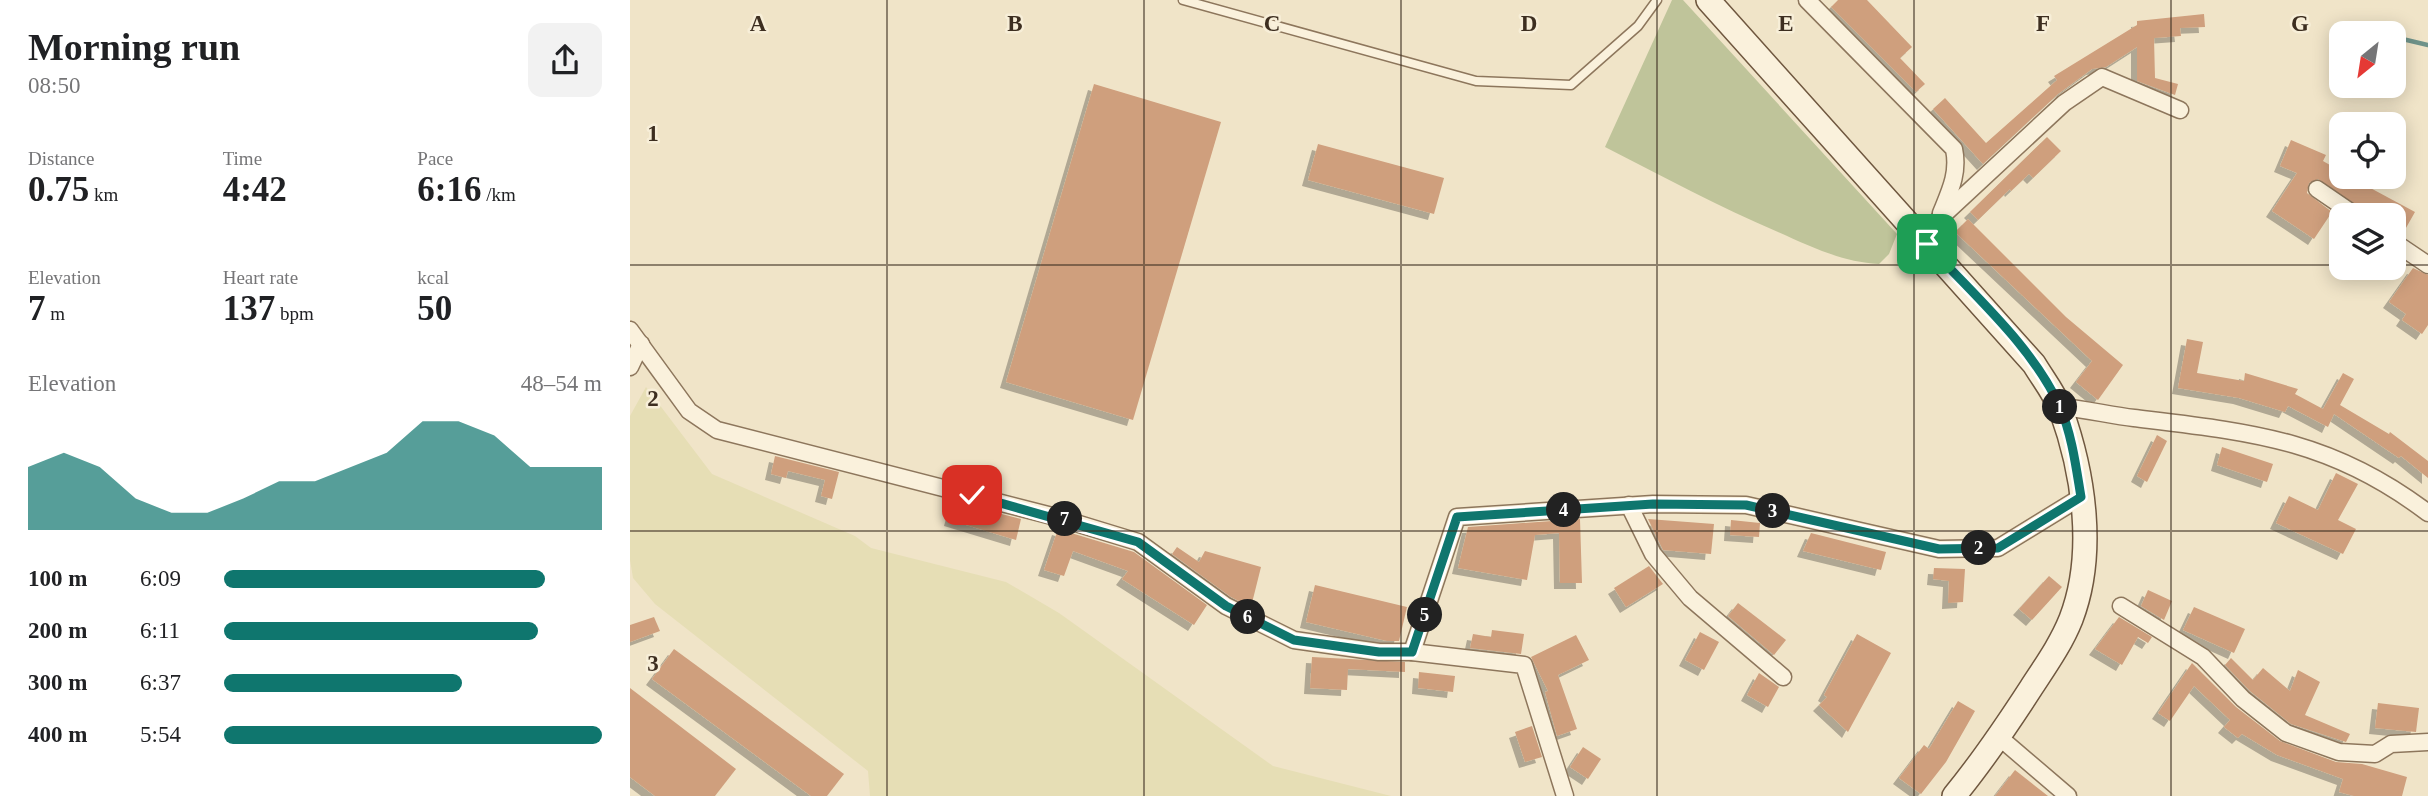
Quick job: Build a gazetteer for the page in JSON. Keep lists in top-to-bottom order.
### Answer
{
  "north": "bottom left",
  "page": {
    "heading": ["Morning run", "08:50"],
    "stats": [
      ["Distance", "0.75 km"],
      ["Time", "4:42"],
      ["Pace", "6:16 /km"],
      ["Elevation", "7 m"],
      ["Heart rate", "137 bpm"],
      ["kcal", "50"]
    ],
    "chart": ["Elevation", "48–54 m"],
    "pins": [
      "1",
      "4",
      "3",
      "7",
      "2",
      "5",
      "6"
    ],
    "list": [
      {
        "name": "100 m",
        "note": "6:09"
      },
      {
        "name": "200 m",
        "note": "6:11"
      },
      {
        "name": "300 m",
        "note": "6:37"
      },
      {
        "name": "400 m",
        "note": "5:54"
      }
    ]
  },
  "grid": {
    "columns": [
      "A",
      "B",
      "C",
      "D",
      "E",
      "F",
      "G"
    ],
    "rows": ["1", "2", "3"]
  }
}
